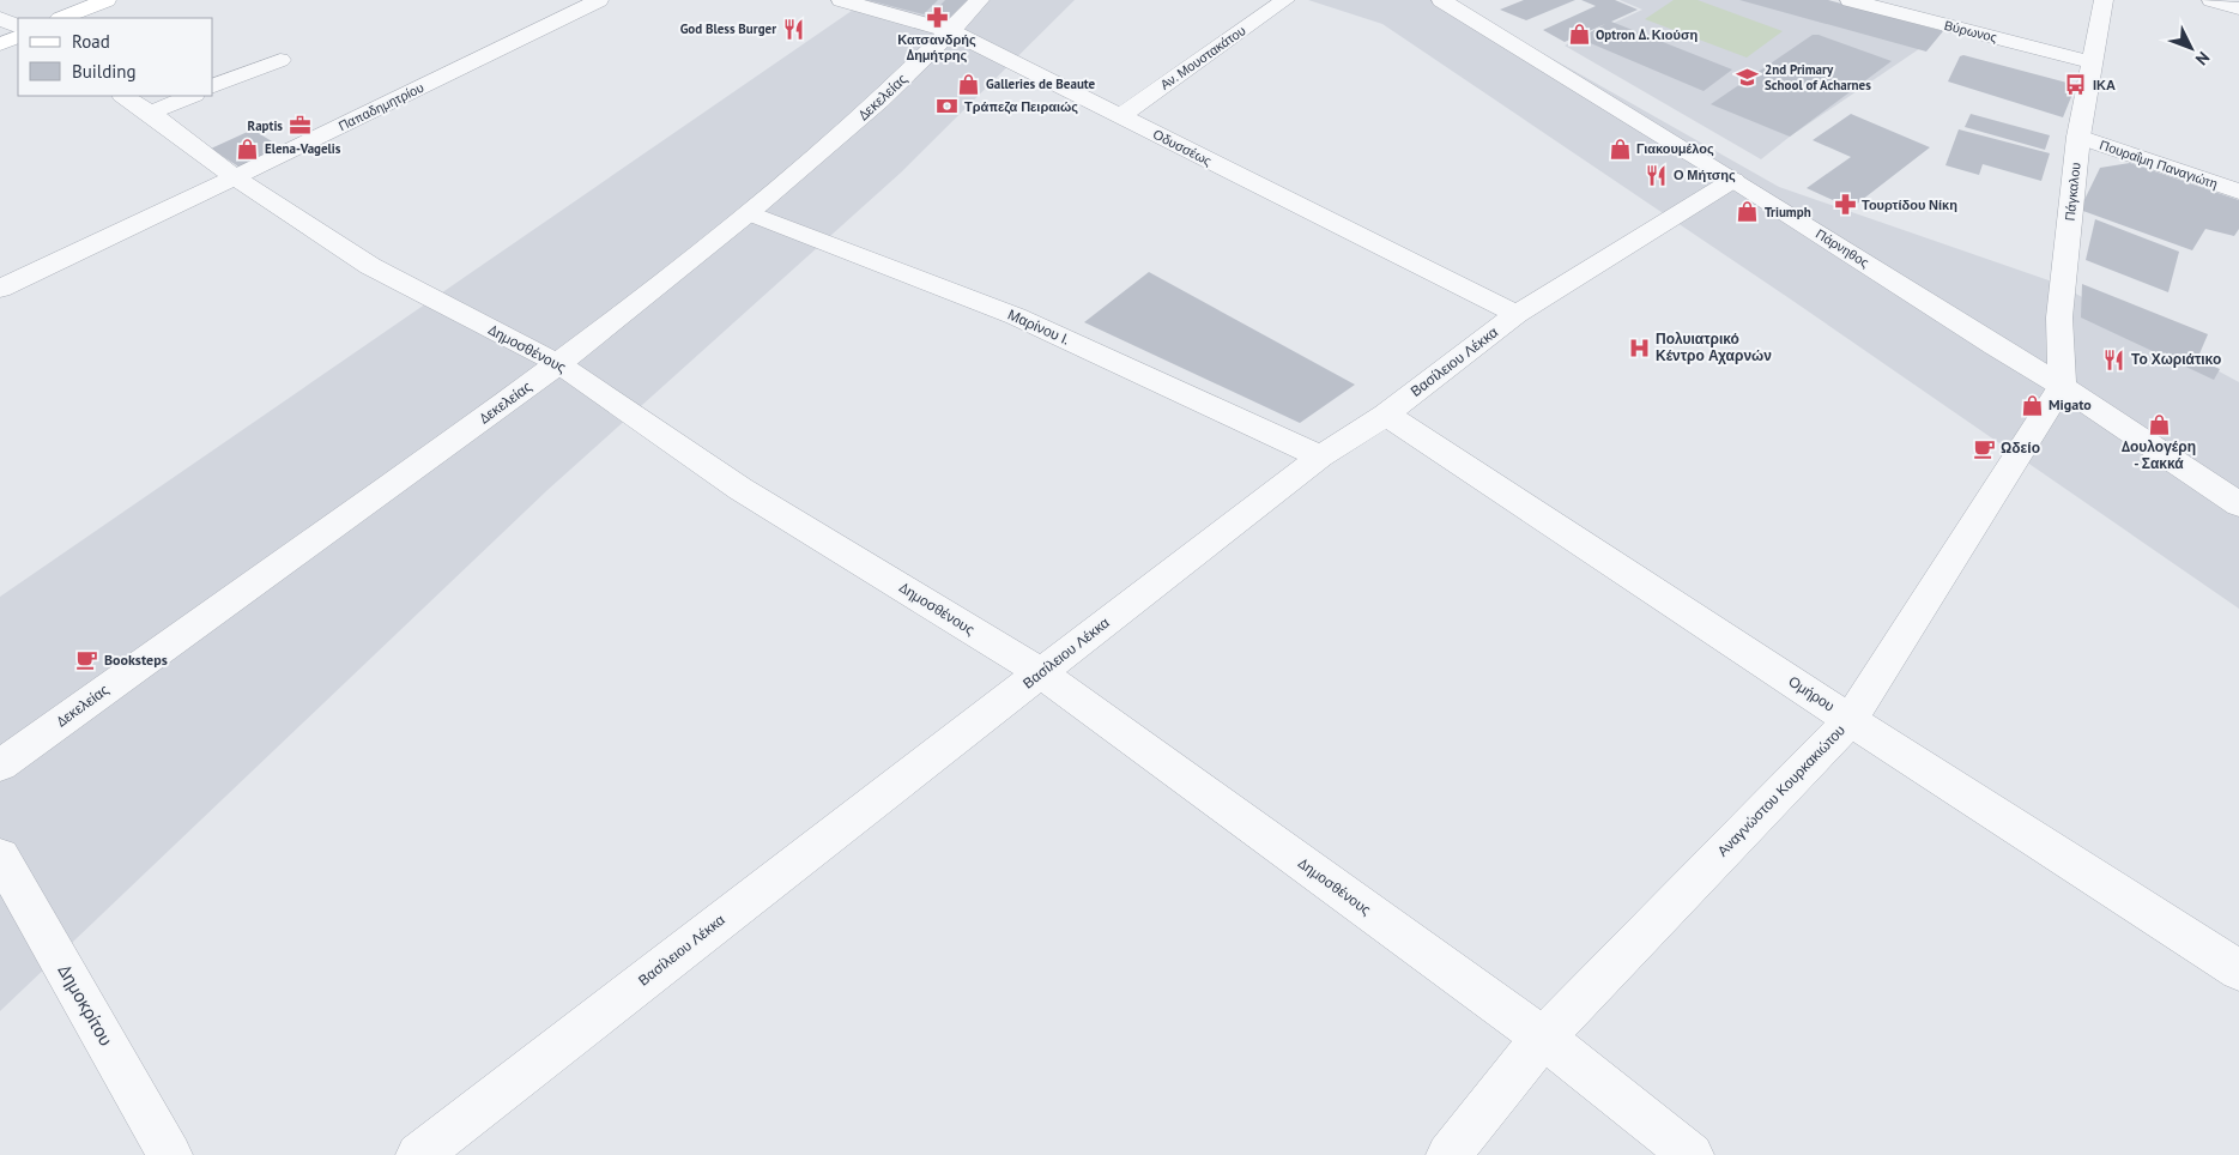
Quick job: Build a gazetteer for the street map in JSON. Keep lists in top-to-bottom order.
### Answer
{
  "streets": {
    "street": [
      "Βύρωνος",
      "Αν. Μουστακάτου",
      "Δεκελείας",
      "Παπαδημητρίου",
      "Οδυσσέως",
      "Πουραΐμη Παναγιώτη",
      "Πάγκαλου",
      "Πάρνηθος",
      "Μαρίνου Ι.",
      "Δημοσθένους",
      "Βασίλειου Λέκκα",
      "Ομήρου",
      "Αναγνώστου Κουρκακιώτου",
      "Δημοκρίτου"
    ]
  },
  "crossings": [
    ["Βύρωνος", "Πάγκαλου"],
    ["Αν. Μουστακάτου", "Οδυσσέως"],
    ["Δεκελείας", "Οδυσσέως"],
    ["Δεκελείας", "Μαρίνου Ι."],
    ["Δεκελείας", "Δημοσθένους"],
    ["Παπαδημητρίου", "Δημοσθένους"],
    ["Οδυσσέως", "Βασίλειου Λέκκα"],
    ["Πουραΐμη Παναγιώτη", "Πάγκαλου"],
    ["Πάγκαλου", "Πάρνηθος"],
    ["Πάγκαλου", "Αναγνώστου Κουρκακιώτου"],
    ["Πάρνηθος", "Βασίλειου Λέκκα"],
    ["Πάρνηθος", "Αναγνώστου Κουρκακιώτου"],
    ["Μαρίνου Ι.", "Βασίλειου Λέκκα"],
    ["Δημοσθένους", "Βασίλειου Λέκκα"],
    ["Δημοσθένους", "Αναγνώστου Κουρκακιώτου"],
    ["Βασίλειου Λέκκα", "Ομήρου"],
    ["Ομήρου", "Αναγνώστου Κουρκακιώτου"]
  ],
  "places": {
    "pharmacy": ["Κατσανδρής Δημήτρης", "Τουρτίδου Νίκη"],
    "restaurant": ["God Bless Burger", "Ο Μήτσης", "Το Χωριάτικο"],
    "shop": [
      "Optron Δ. Κιούση",
      "Galleries de Beaute",
      "Elena-Vagelis",
      "Γιακουμέλος",
      "Triumph",
      "Migato",
      "Δουλογέρη - Σακκά"
    ],
    "school or university": ["2nd Primary School of Acharnes"],
    "bus stop": ["ΙΚΑ"],
    "bank": ["Τράπεζα Πειραιώς"],
    "office": ["Raptis"],
    "hospital": ["Πολυιατρικό Κέντρο Αχαρνών"],
    "cafe": ["Ωδείο", "Booksteps"]
  },
  "legend": ["Road", "Building"],
  "north": "bottom right"
}
